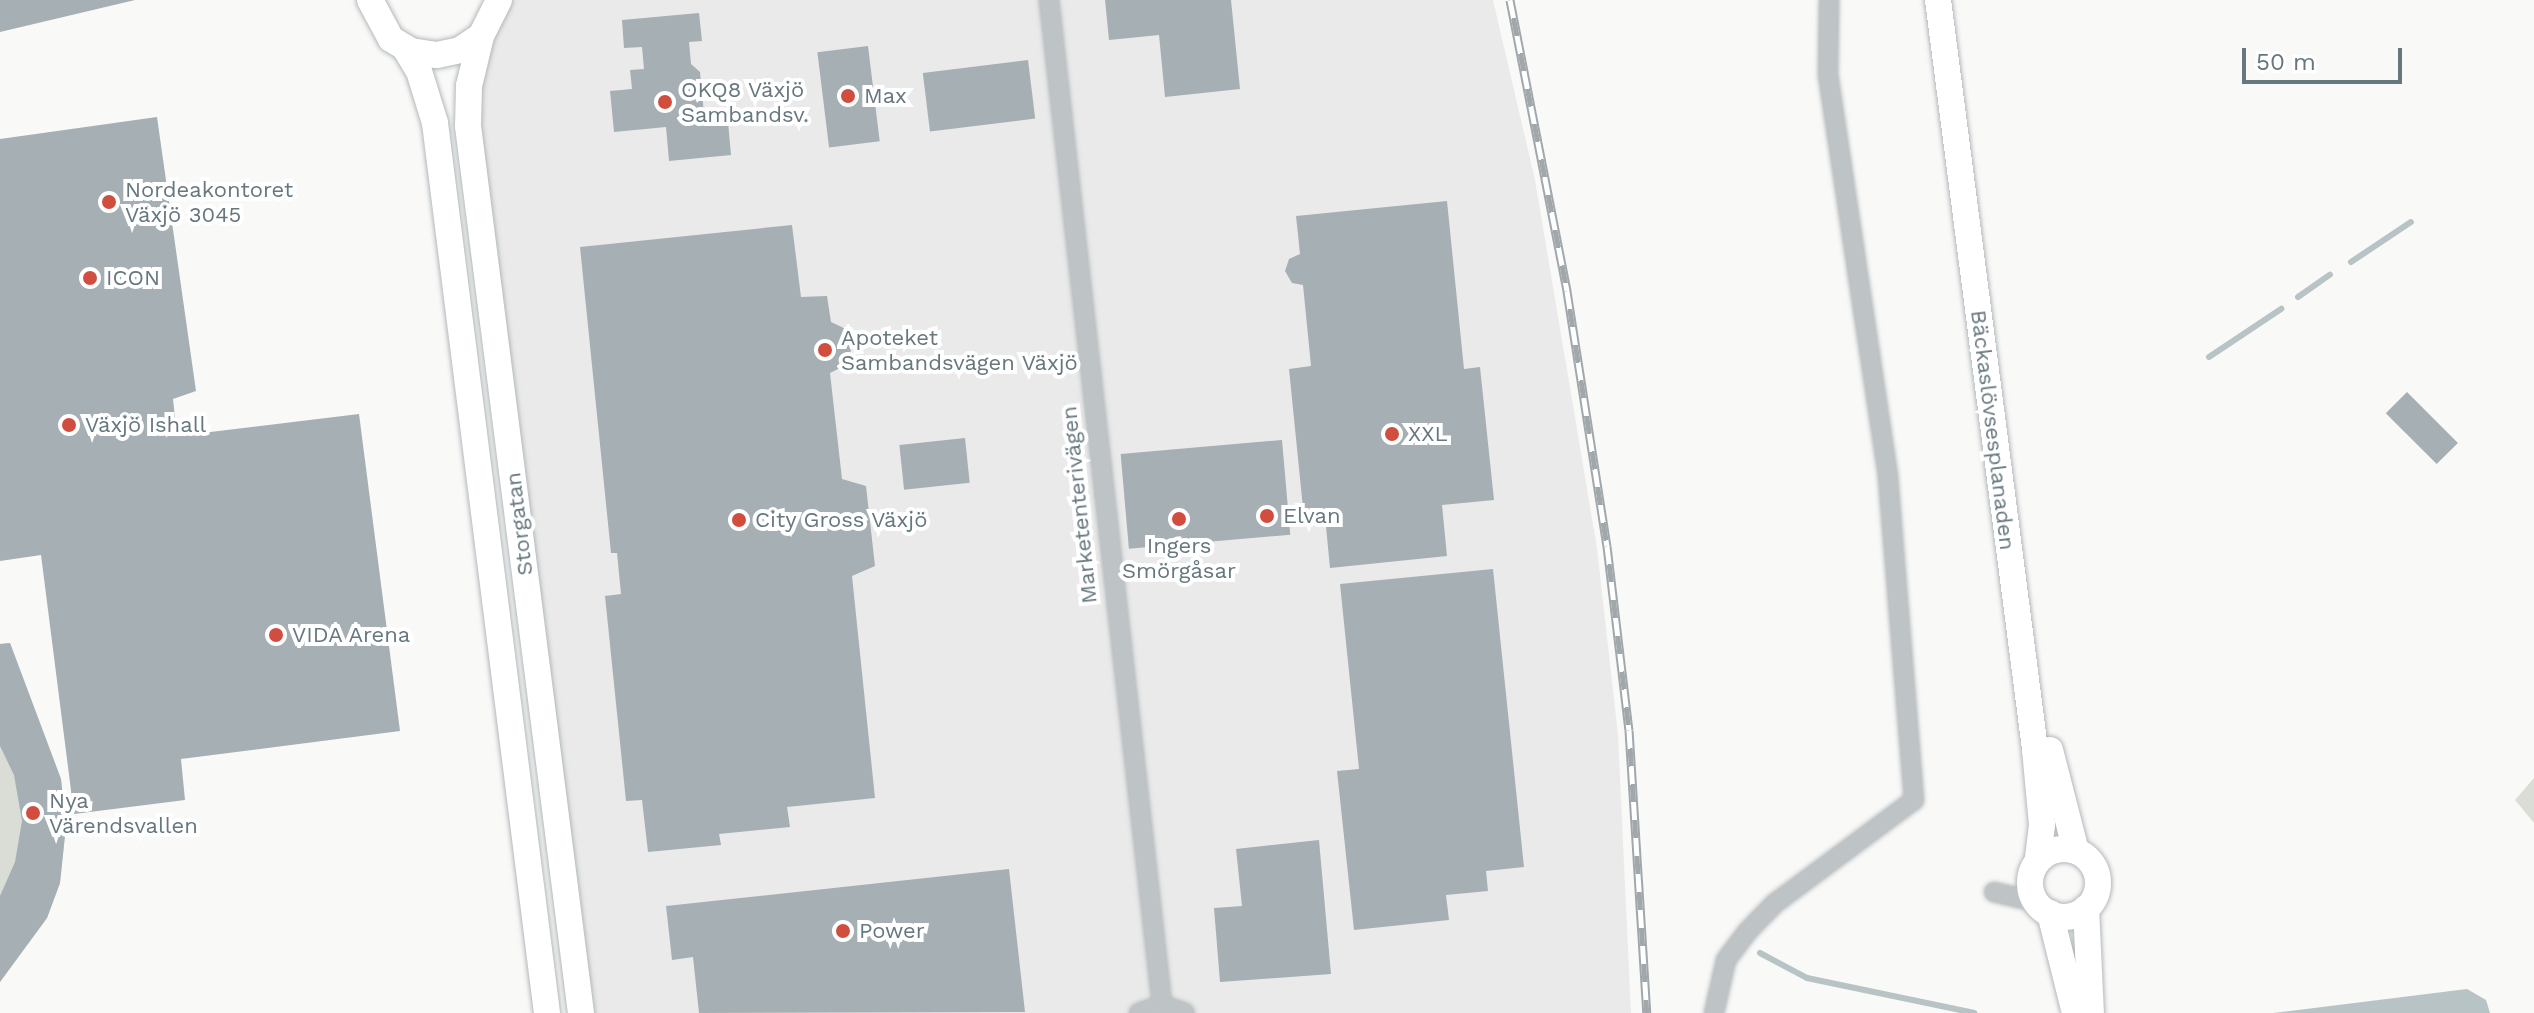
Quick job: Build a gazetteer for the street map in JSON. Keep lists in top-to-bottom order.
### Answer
{
  "streets": {
    "street": ["Bäckaslövsesplanaden", "Marketenterivägen", "Storgatan"]
  },
  "places": [
    "Max",
    "OKQ8 Växjö Sambandsv.",
    "Nordeakontoret Växjö 3045",
    "ICON",
    "Apoteket Sambandsvägen Växjö",
    "Växjö Ishall",
    "XXL",
    "Elvan",
    "Ingers Smörgåsar",
    "City Gross Växjö",
    "VIDA Arena",
    "Nya Värendsvallen",
    "Power"
  ],
  "scale_bar": "50 m"
}
